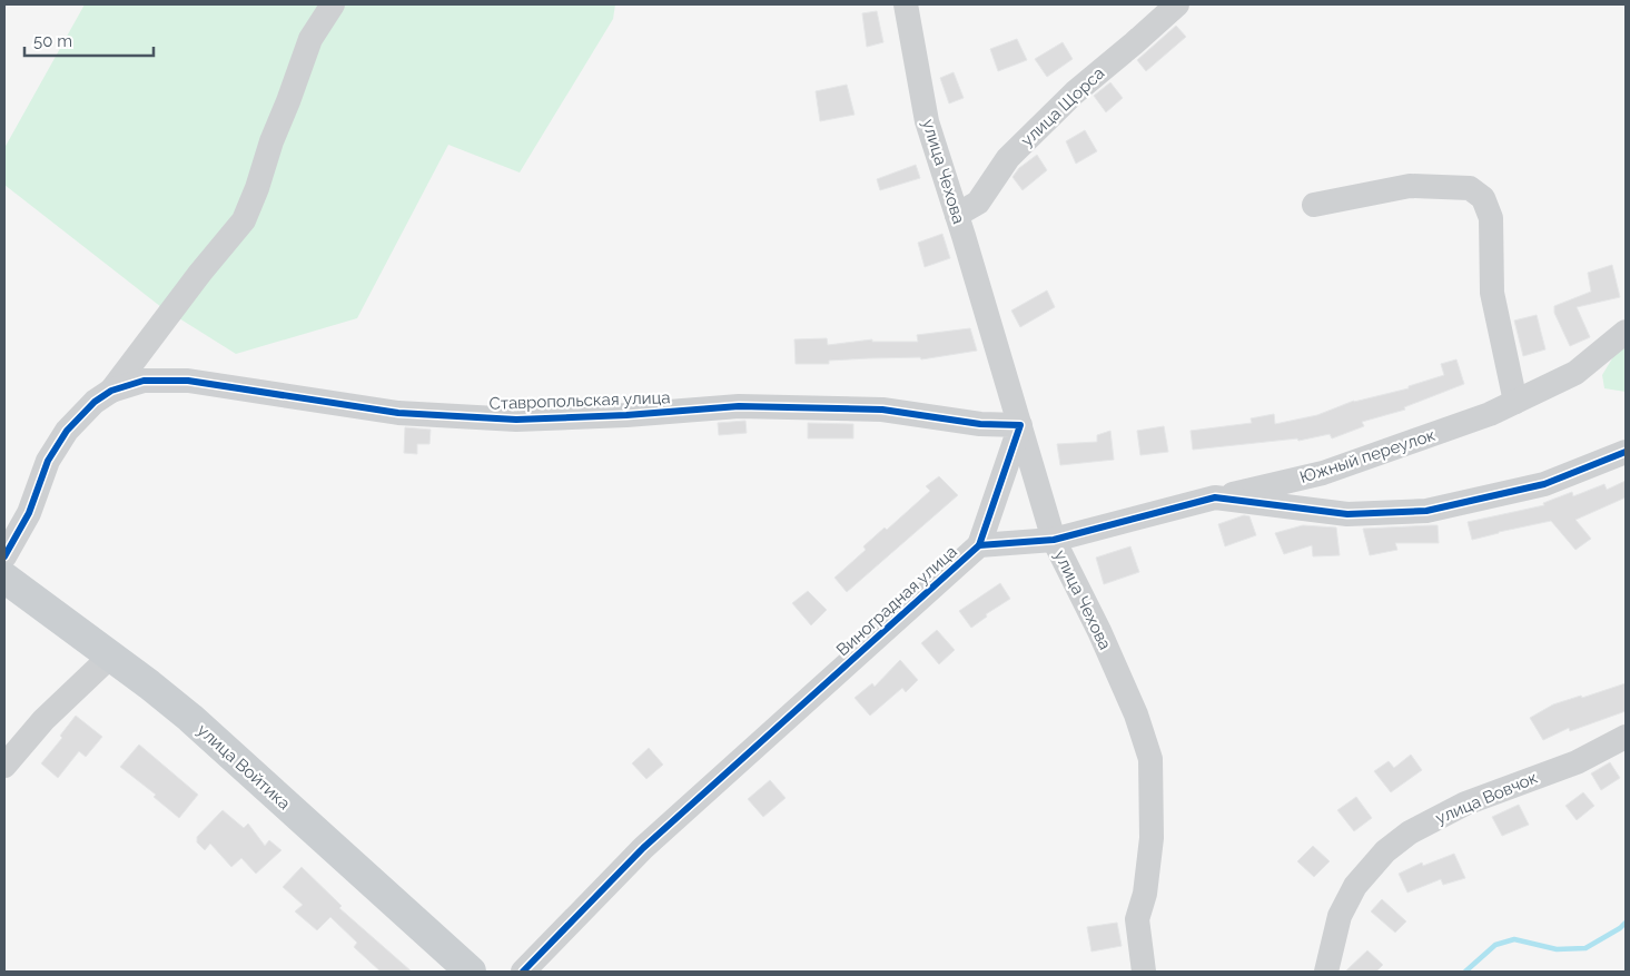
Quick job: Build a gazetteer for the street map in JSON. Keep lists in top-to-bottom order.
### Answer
{
  "streets": {
    "main road": ["улица Войтика"],
    "street": [
      "улица Щорса",
      "улица Чехова",
      "Ставропольская улица",
      "Южный переулок",
      "Виноградная улица",
      "улица Вовчок"
    ]
  },
  "crossings": [
    ["улица Щорса", "улица Чехова"],
    ["улица Чехова", "Ставропольская улица"],
    ["улица Чехова", "Виноградная улица"],
    ["Южный переулок", "Виноградная улица"]
  ],
  "scale_bar": "50 m"
}
